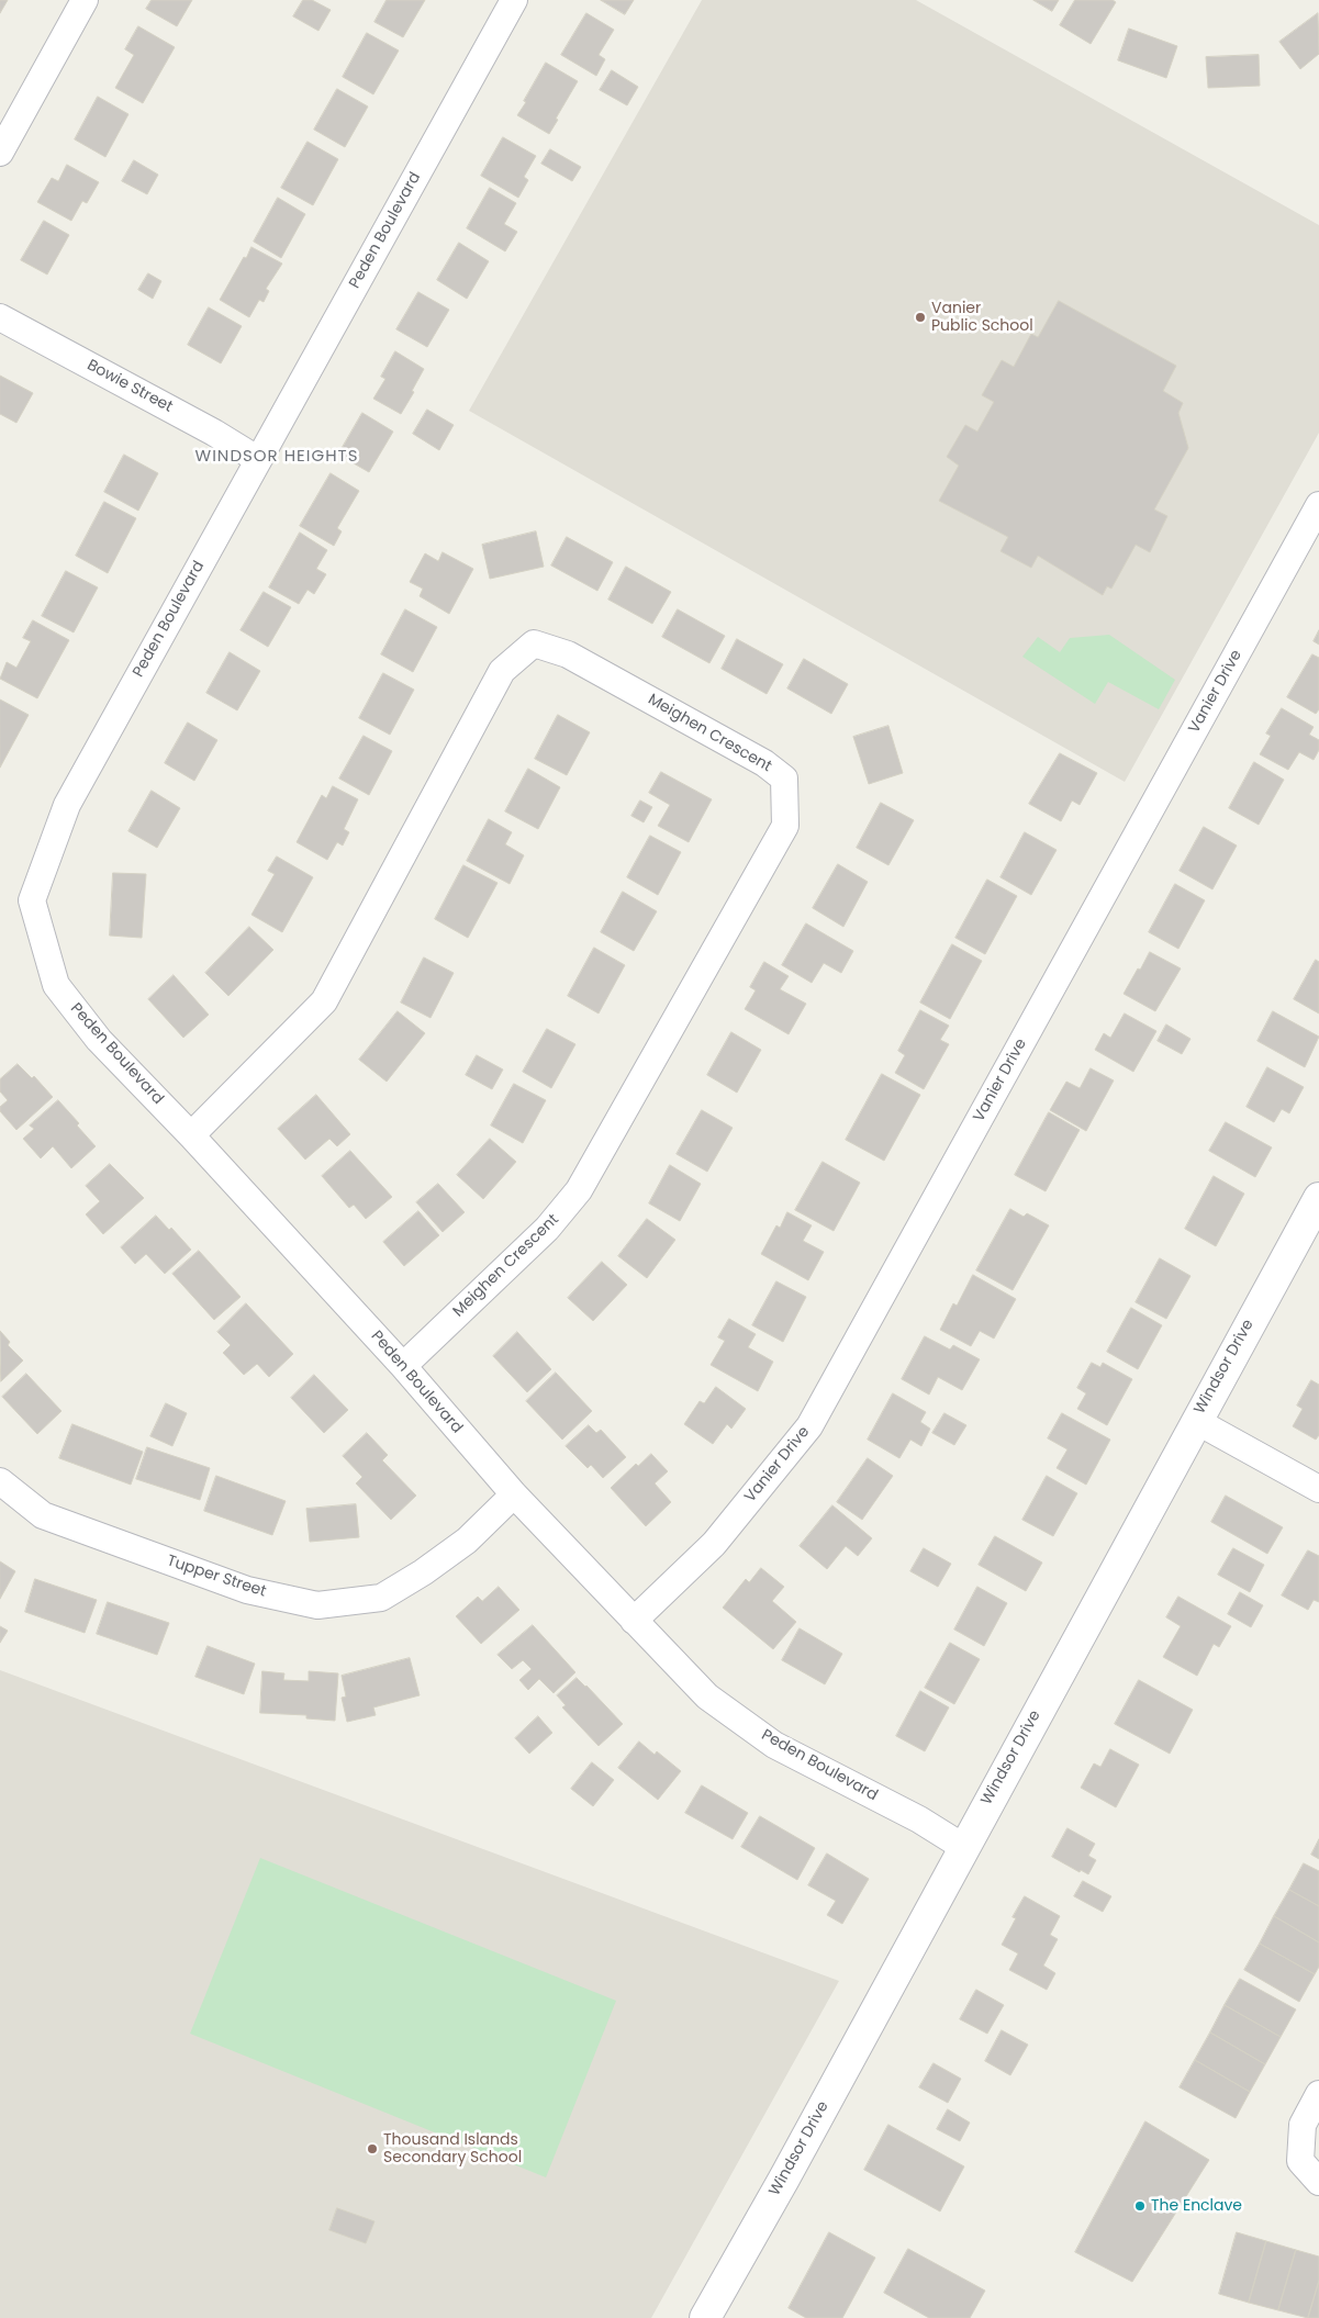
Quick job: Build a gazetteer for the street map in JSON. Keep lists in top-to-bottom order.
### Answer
{
  "streets": {
    "street": [
      "Peden Boulevard",
      "Bowie Street",
      "Vanier Drive",
      "Meighen Crescent",
      "Windsor Drive",
      "Tupper Street"
    ]
  },
  "crossings": [
    ["Peden Boulevard", "Bowie Street"],
    ["Peden Boulevard", "Vanier Drive"],
    ["Peden Boulevard", "Meighen Crescent"],
    ["Peden Boulevard", "Windsor Drive"],
    ["Peden Boulevard", "Tupper Street"]
  ],
  "districts": ["WINDSOR HEIGHTS"],
  "places": ["Vanier Public School", "Thousand Islands Secondary School", "The Enclave"]
}
